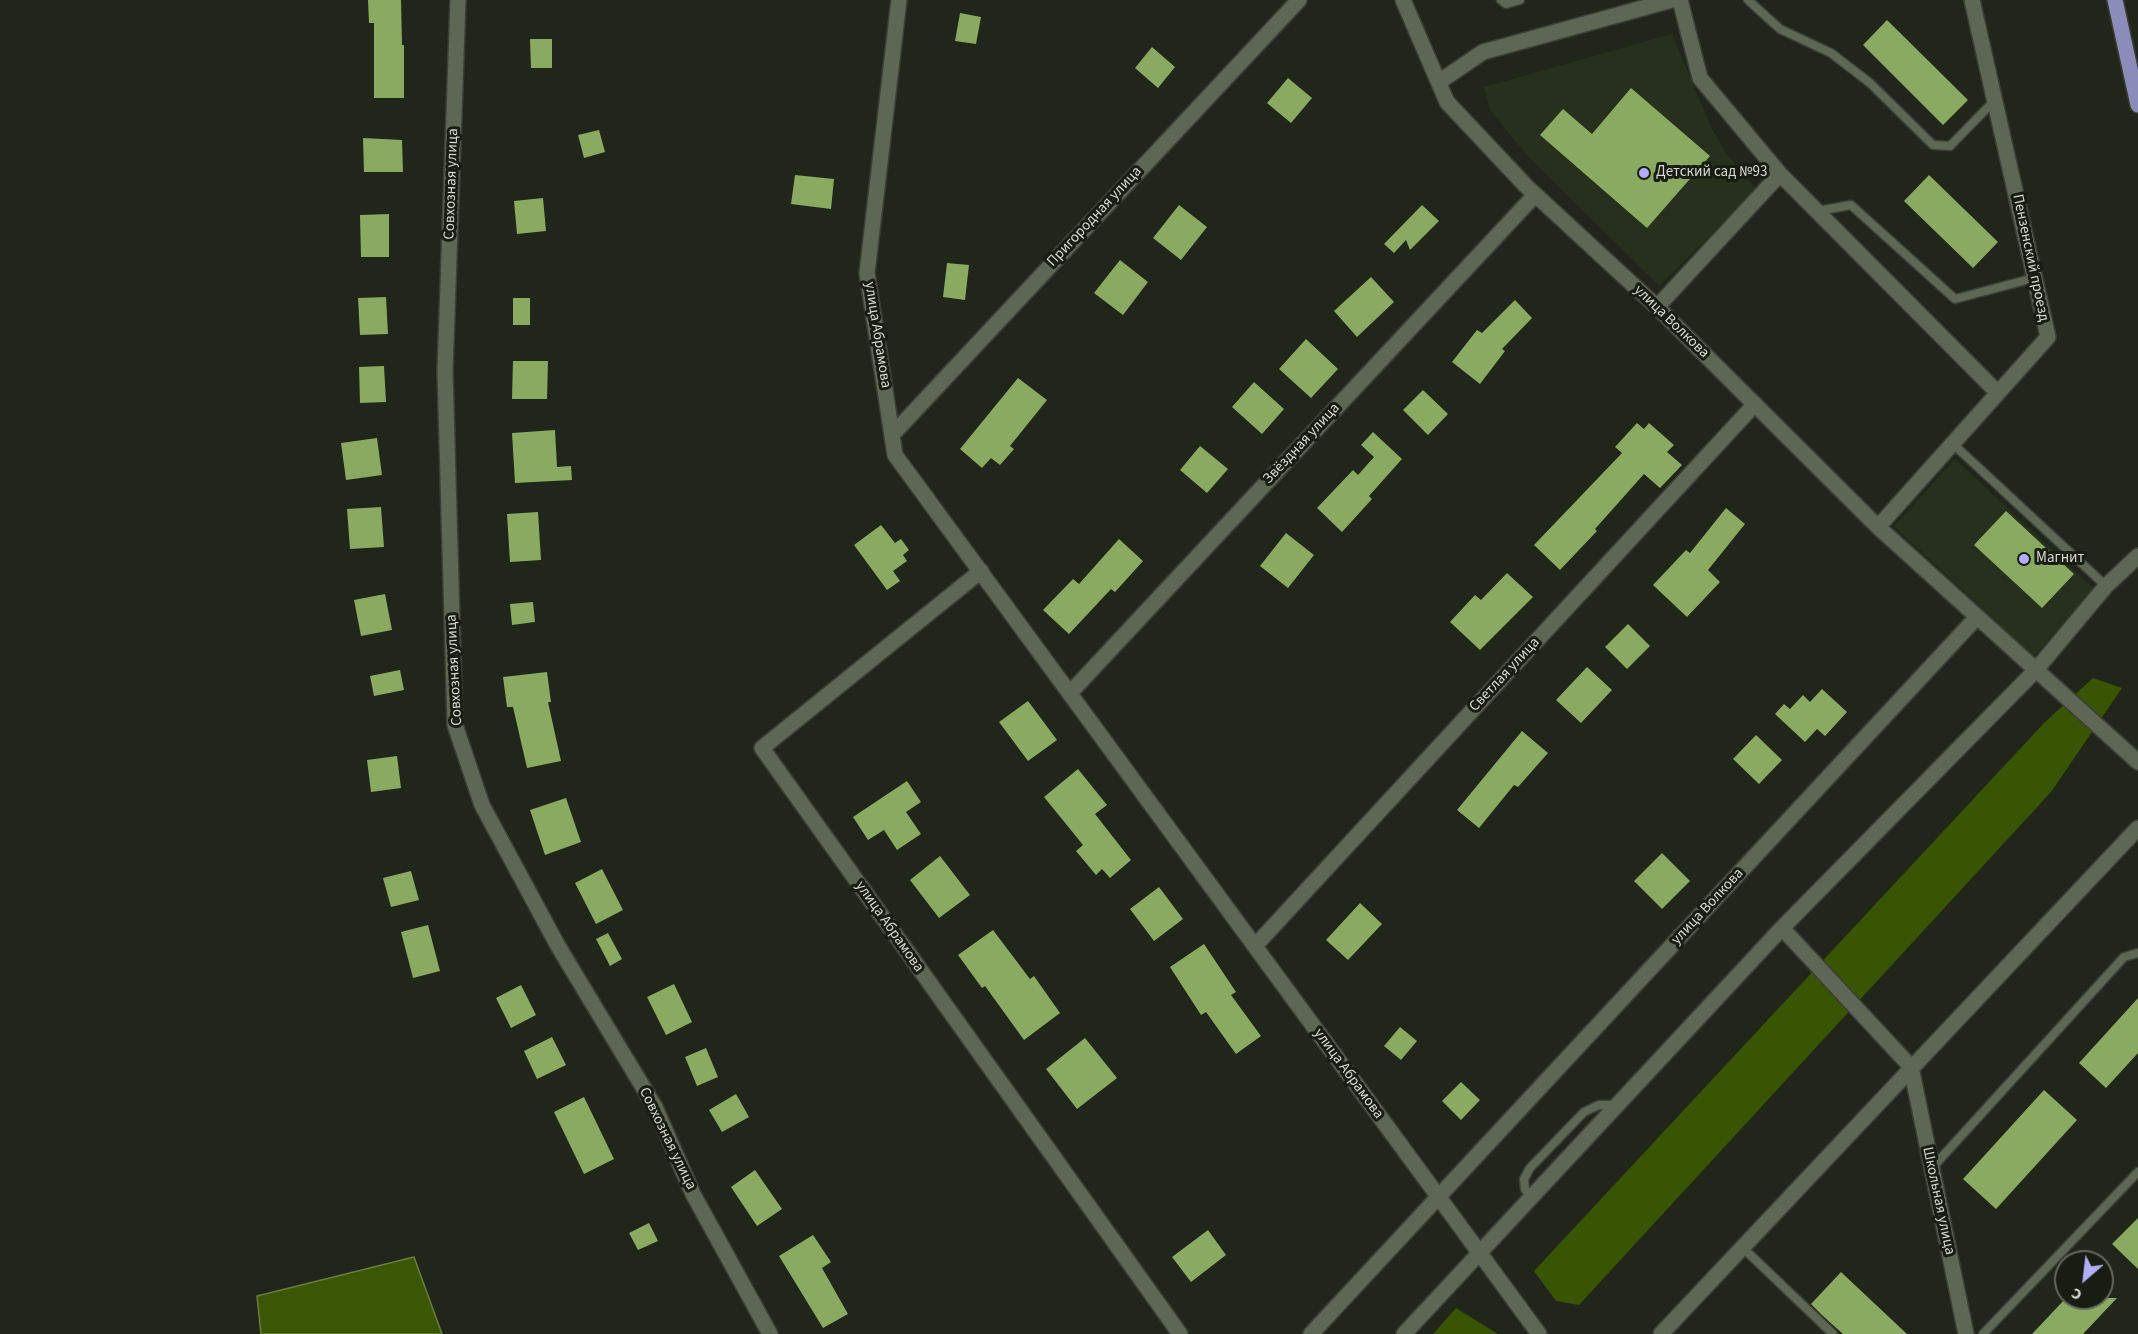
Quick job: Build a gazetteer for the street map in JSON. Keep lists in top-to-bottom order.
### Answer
{
  "streets": {
    "street": [
      "Совхозная улица",
      "Пригородная улица",
      "Пензенский проезд",
      "улица Волкова",
      "улица Абрамова",
      "Звёздная улица",
      "Светлая улица",
      "Школьная улица"
    ]
  },
  "crossings": [
    ["Пригородная улица", "улица Абрамова"],
    ["Пензенский проезд", "улица Волкова"],
    ["улица Волкова", "улица Абрамова"],
    ["улица Волкова", "Звёздная улица"],
    ["улица Волкова", "Светлая улица"],
    ["улица Абрамова", "Звёздная улица"],
    ["улица Абрамова", "Светлая улица"]
  ],
  "places": ["Детский сад №93", "Магнит"],
  "north": "bottom left"
}
